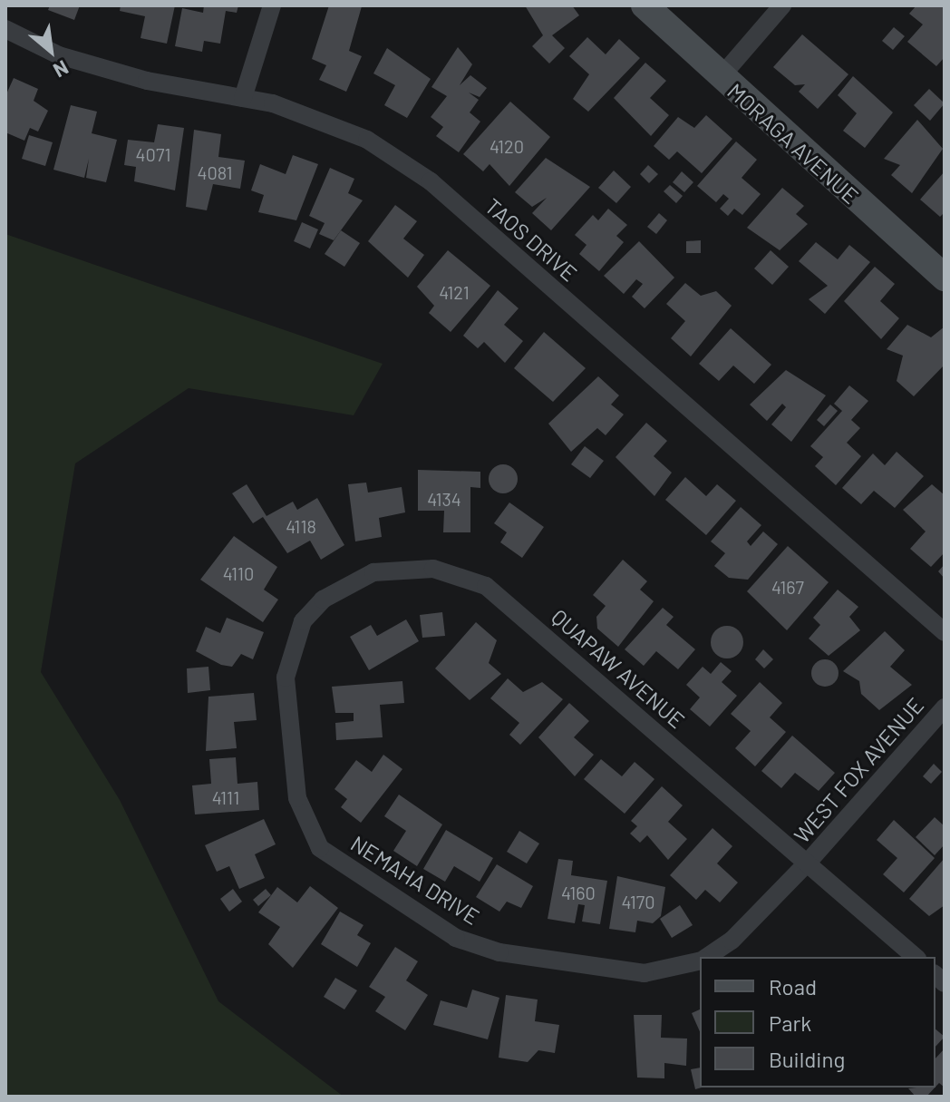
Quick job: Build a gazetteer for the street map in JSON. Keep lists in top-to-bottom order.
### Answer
{
  "streets": {
    "main road": ["MORAGA AVENUE"],
    "street": [
      "TAOS DRIVE",
      "QUAPAW AVENUE",
      "WEST FOX AVENUE",
      "NEMAHA DRIVE"
    ]
  },
  "crossings": [
    ["QUAPAW AVENUE", "WEST FOX AVENUE"],
    ["QUAPAW AVENUE", "NEMAHA DRIVE"],
    ["WEST FOX AVENUE", "NEMAHA DRIVE"]
  ],
  "house_numbers": [
    "4120",
    "4071",
    "4081",
    "4121",
    "4134",
    "4118",
    "4110",
    "4167",
    "4111",
    "4160",
    "4170"
  ],
  "legend": ["Road", "Park", "Building"],
  "north": "bottom right"
}
